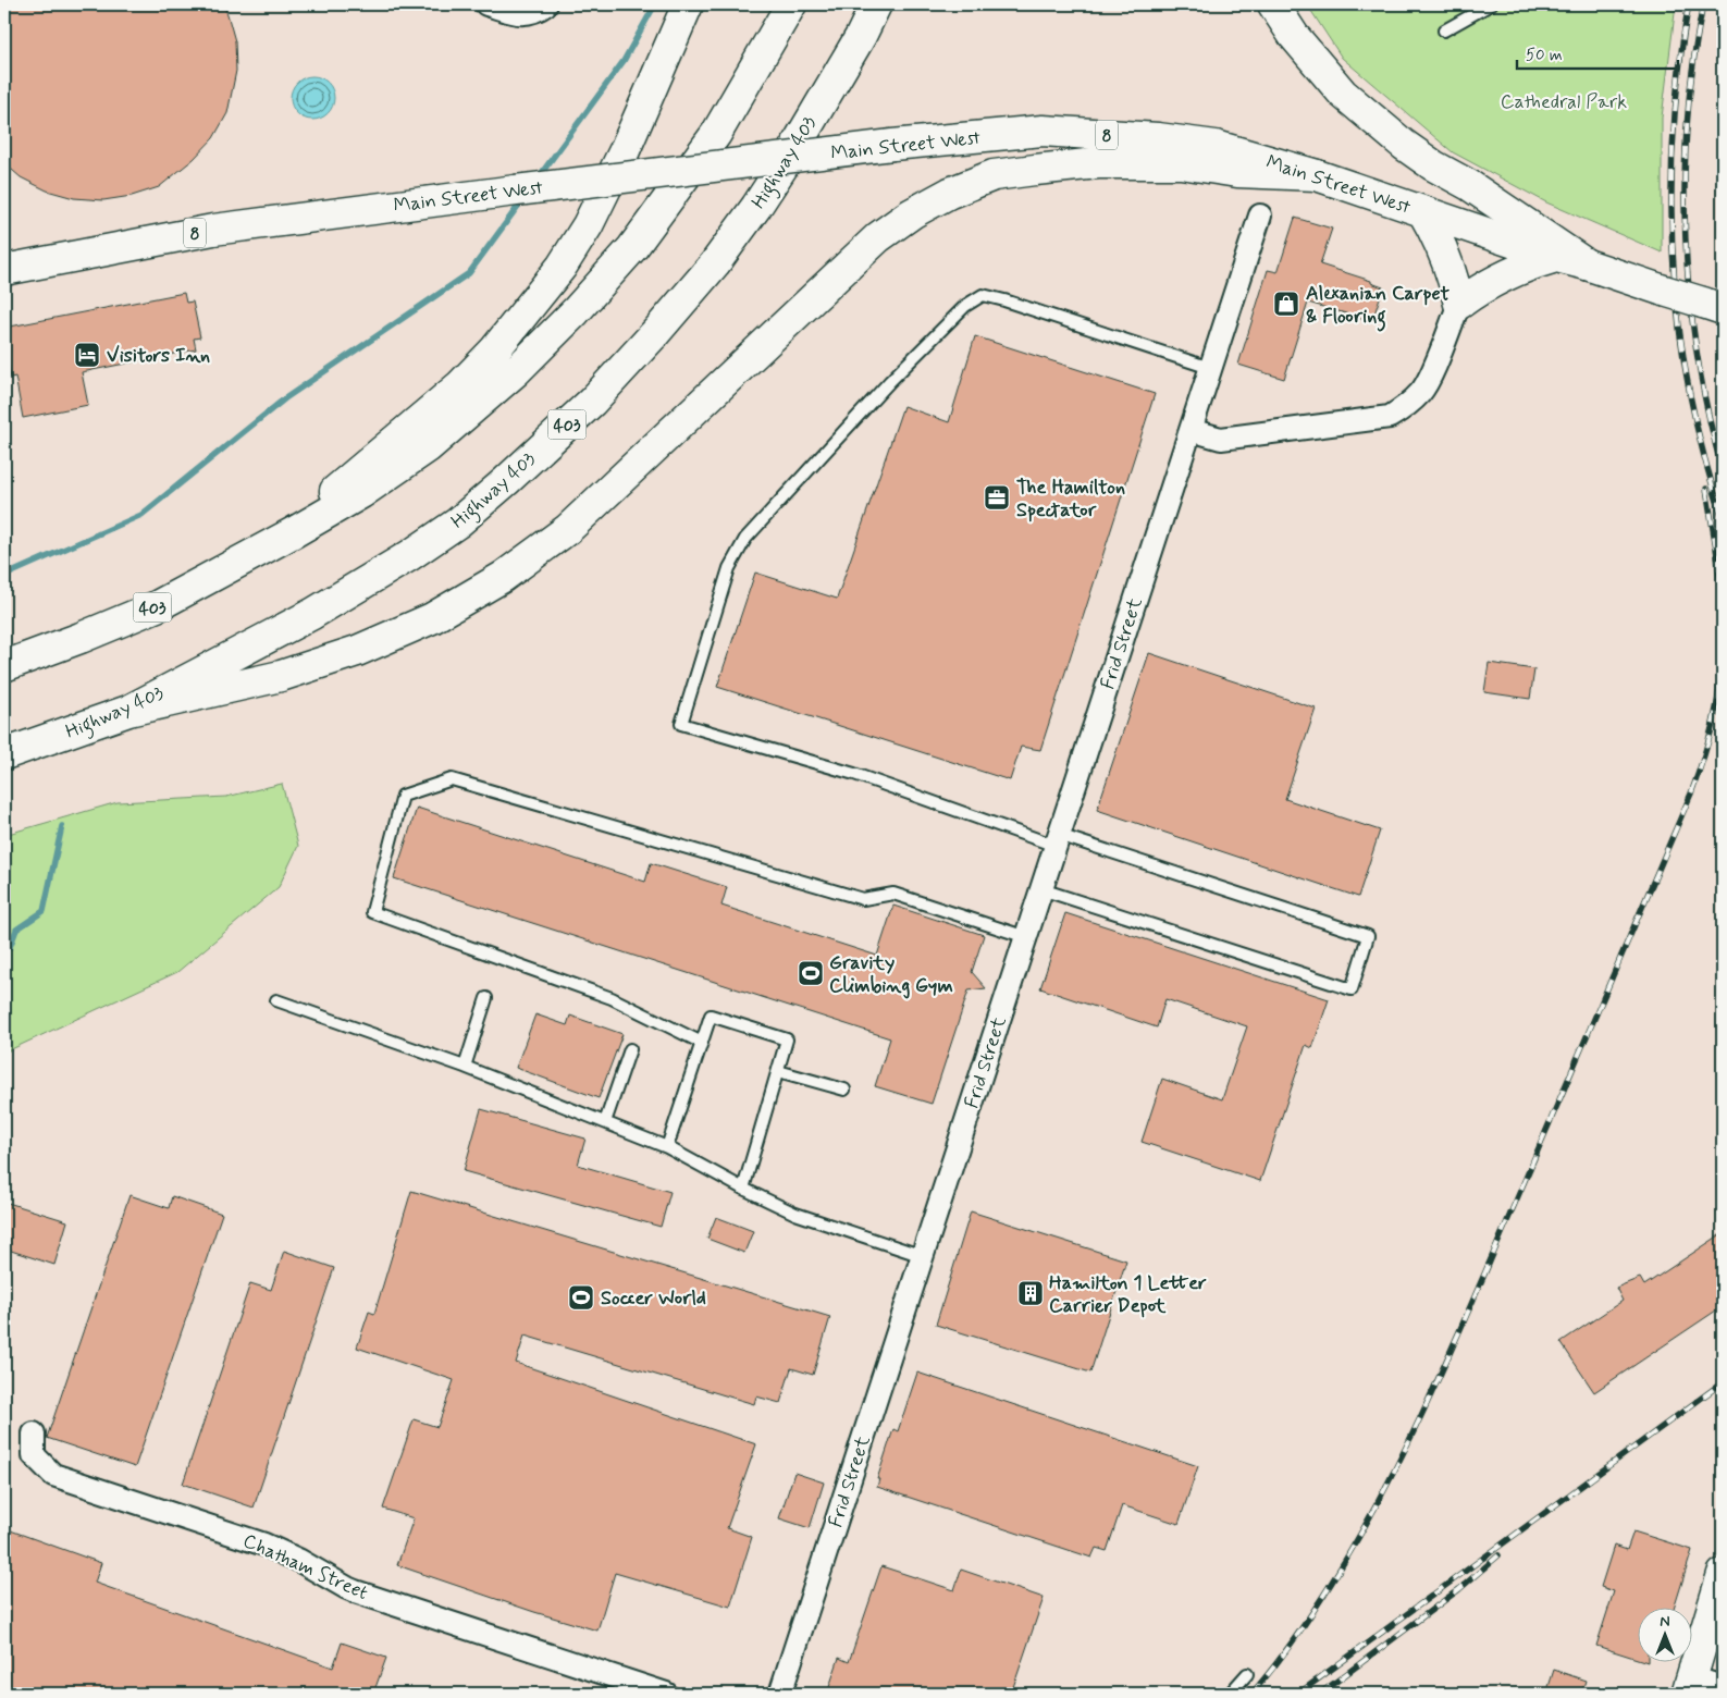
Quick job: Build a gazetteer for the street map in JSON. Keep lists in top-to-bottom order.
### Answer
{
  "streets": {
    "main road": [
      "8",
      "Main Street West",
      "Highway 403",
      "403"
    ],
    "street": ["Frid Street", "Chatham Street"]
  },
  "parks": ["Cathedral Park"],
  "places": {
    "shop": ["Alexanian Carpet & Flooring"],
    "hotel": ["Visitors Inn"],
    "office": ["The Hamilton Spectator"],
    "sports": ["Gravity Climbing Gym", "Soccer World"],
    "building": ["Hamilton 1 Letter Carrier Depot"]
  },
  "scale_bar": "50 m",
  "north": "top"
}
